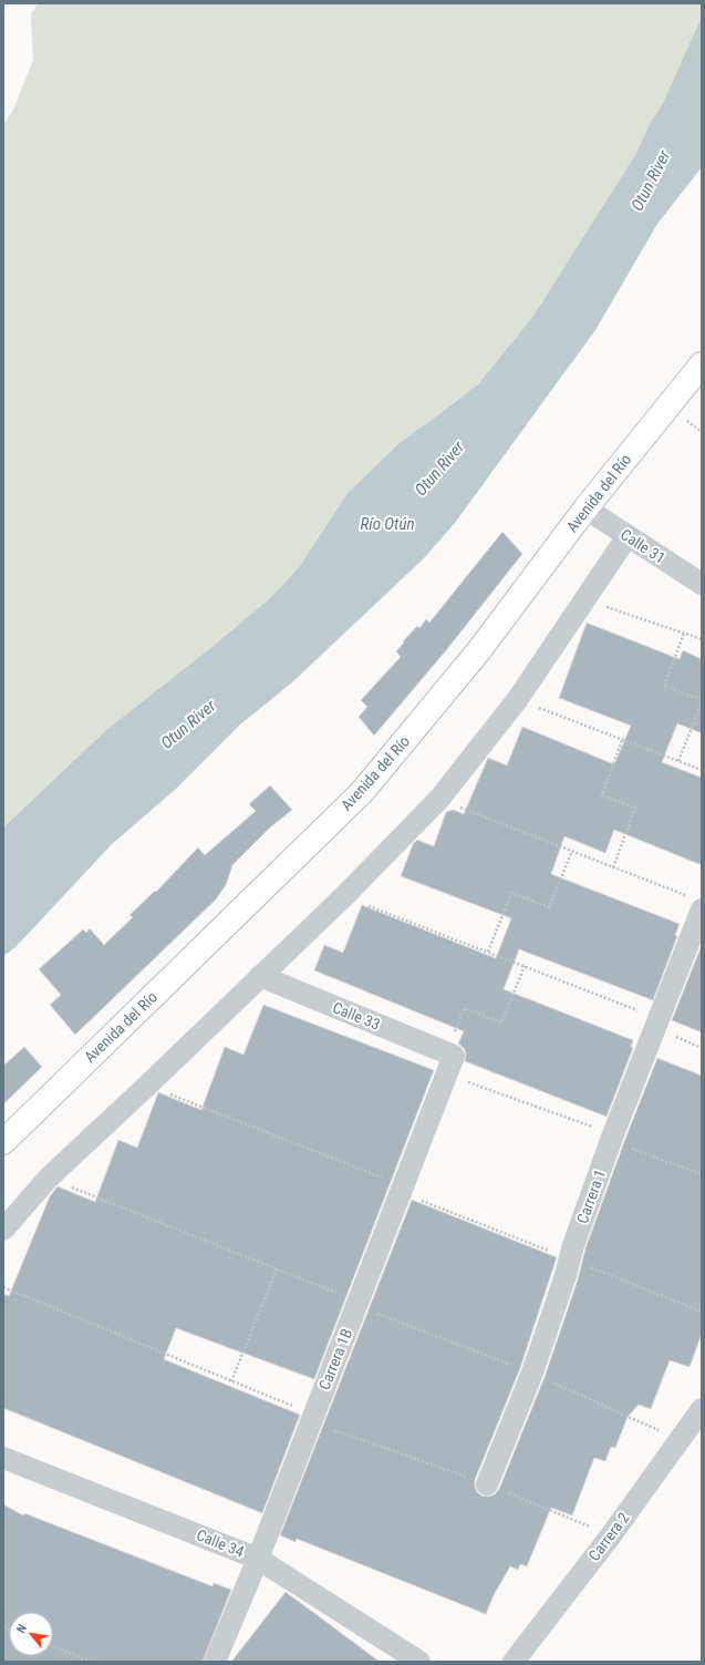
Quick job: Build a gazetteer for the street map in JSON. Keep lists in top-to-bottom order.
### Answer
{
  "streets": {
    "main road": ["Avenida del Río"],
    "street": [
      "Calle 31",
      "Calle 33",
      "Carrera 1",
      "Carrera 1B",
      "Carrera 2",
      "Calle 34"
    ]
  },
  "crossings": [
    ["Avenida del Río", "Calle 31"],
    ["Calle 33", "Carrera 1B"],
    ["Carrera 1B", "Calle 34"]
  ],
  "water": ["Otun River", "Río Otún"],
  "north": "top left"
}
